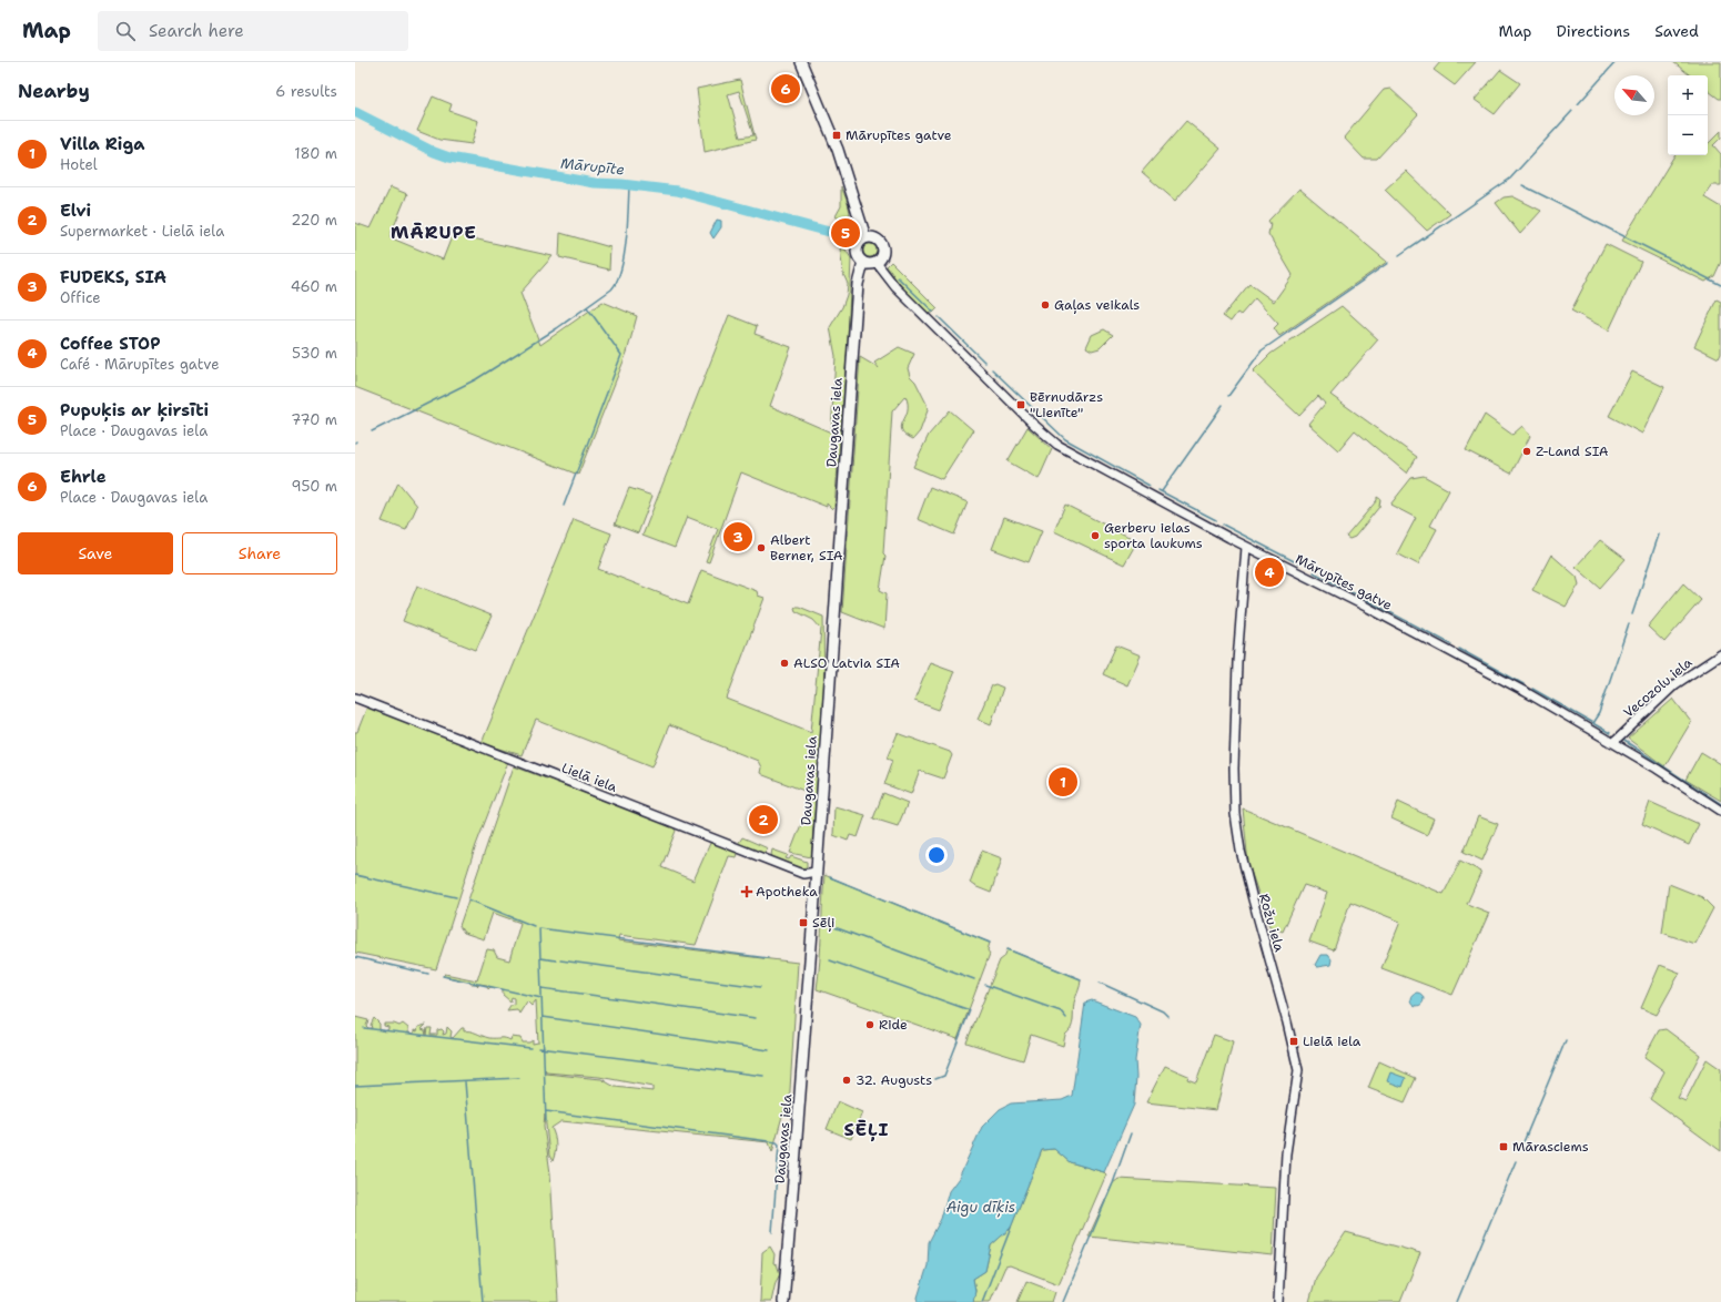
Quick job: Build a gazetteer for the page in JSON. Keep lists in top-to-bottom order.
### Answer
{
  "streets": {
    "main road": ["Daugavas iela"],
    "street": [
      "Mārupītes gatve",
      "Vecozolu iela",
      "Lielā iela",
      "Rožu iela"
    ]
  },
  "crossings": [
    ["Daugavas iela", "Mārupītes gatve"],
    ["Daugavas iela", "Lielā iela"],
    ["Mārupītes gatve", "Vecozolu iela"],
    ["Mārupītes gatve", "Rožu iela"]
  ],
  "districts": ["MĀRUPE", "SĒĻI"],
  "water": ["Mārupīte", "Aigu dīķis"],
  "places": {
    "transit": [
      "Mārupītes gatve",
      "Bērnudārzs \"Lienīte\"",
      "Sēļi",
      "Lielā iela",
      "Mārasciems"
    ],
    "other": [
      "Gaļas veikals",
      "Z-Land SIA",
      "Gerberu ielas sporta laukums",
      "Albert Berner, SIA",
      "ALSO Latvia SIA",
      "Ride",
      "32. Augusts"
    ],
    "health": ["Apotheka"]
  },
  "north": "top left",
  "page": {
    "header": "Map",
    "search": "Search here",
    "nav": ["Map", "Directions", "Saved"],
    "heading": ["Nearby", "6 results"],
    "pins": [
      "6",
      "5",
      "3",
      "4",
      "1",
      "2"
    ],
    "map_buttons": ["+", "−"],
    "list": [
      {
        "mark": "1",
        "name": "Villa Riga",
        "note": "Hotel",
        "value": "180 m"
      },
      {
        "mark": "2",
        "name": "Elvi",
        "note": "Supermarket · Lielā iela",
        "value": "220 m"
      },
      {
        "mark": "3",
        "name": "FUDEKS, SIA",
        "note": "Office",
        "value": "460 m"
      },
      {
        "mark": "4",
        "name": "Coffee STOP",
        "note": "Café · Mārupītes gatve",
        "value": "530 m"
      },
      {
        "mark": "5",
        "name": "Pupuķis ar ķirsīti",
        "note": "Place · Daugavas iela",
        "value": "770 m"
      },
      {
        "mark": "6",
        "name": "Ehrle",
        "note": "Place · Daugavas iela",
        "value": "950 m"
      }
    ],
    "buttons": ["Save", "Share"]
  }
}
